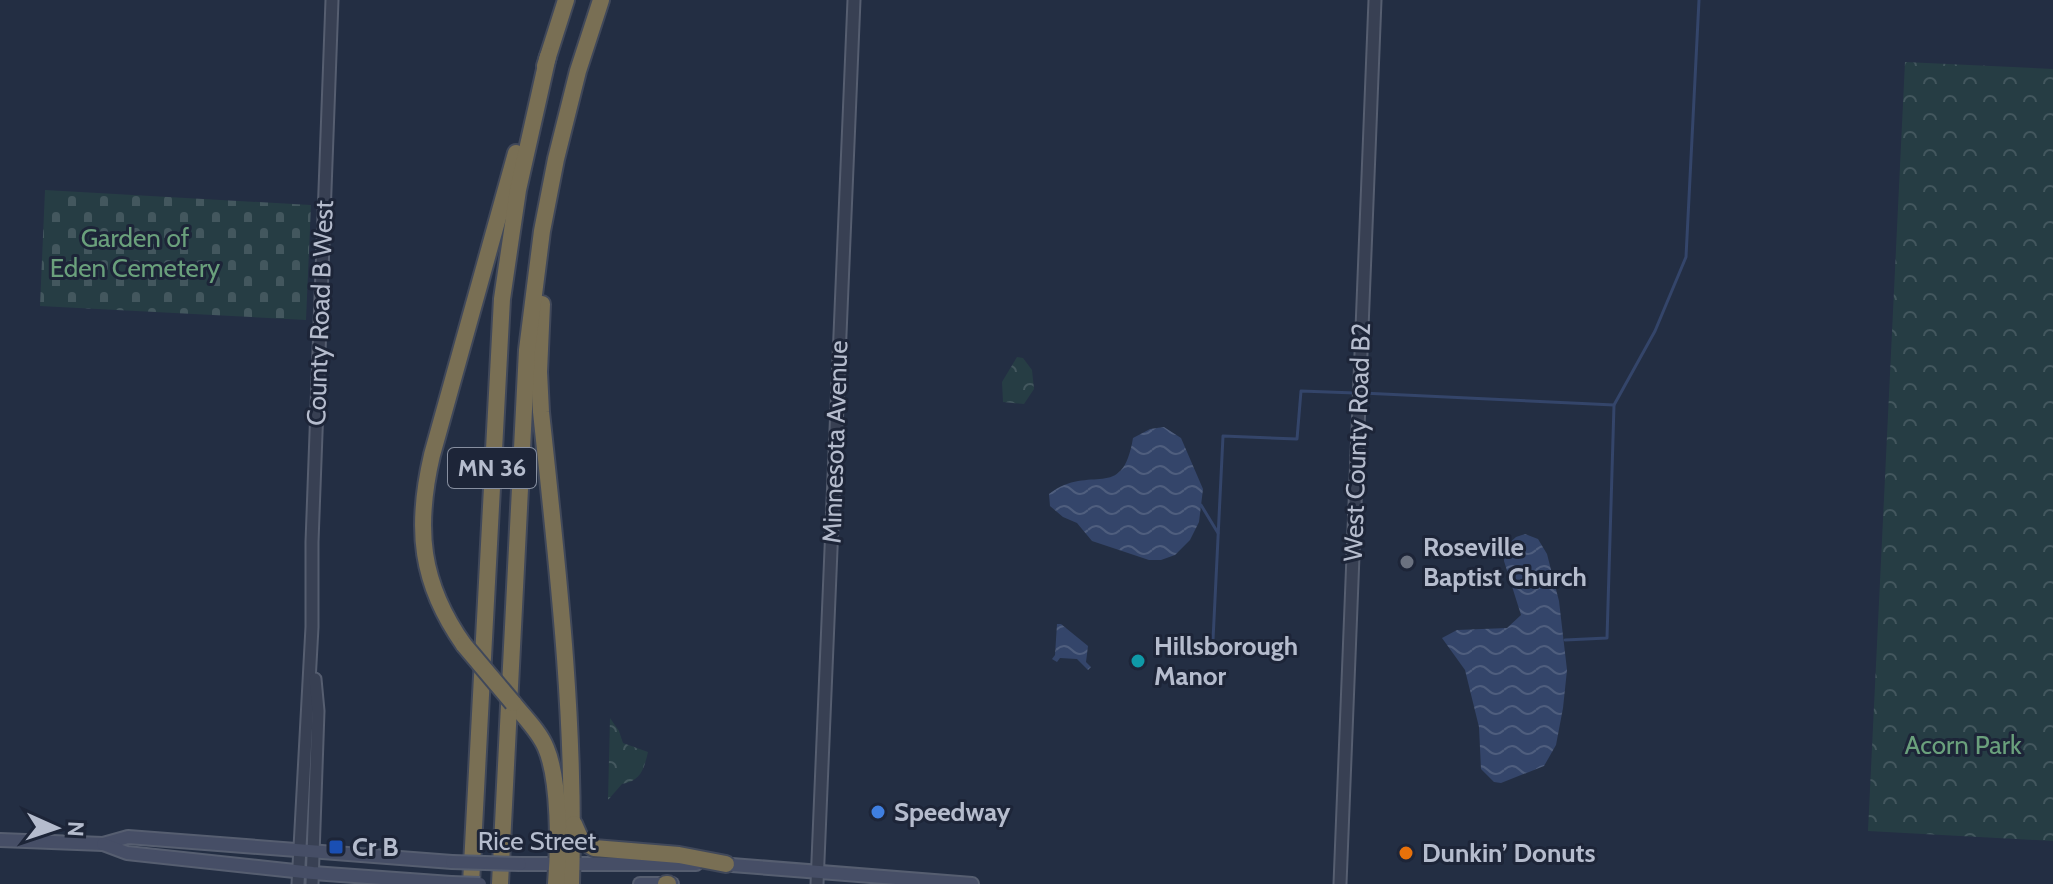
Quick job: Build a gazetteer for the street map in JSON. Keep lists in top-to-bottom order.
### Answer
{
  "streets": {
    "highway": ["MN 36"],
    "main road": ["Rice Street"],
    "street": ["County Road B West", "Minnesota Avenue", "West County Road B2"]
  },
  "crossings": [
    ["County Road B West", "Rice Street"],
    ["Minnesota Avenue", "Rice Street"]
  ],
  "parks": ["Garden of Eden Cemetery", "Acorn Park"],
  "places": {
    "other": [
      "Roseville Baptist Church",
      "Hillsborough Manor",
      "Speedway",
      "Dunkin’ Donuts"
    ],
    "transit": ["Cr B"]
  },
  "north": "right"
}
